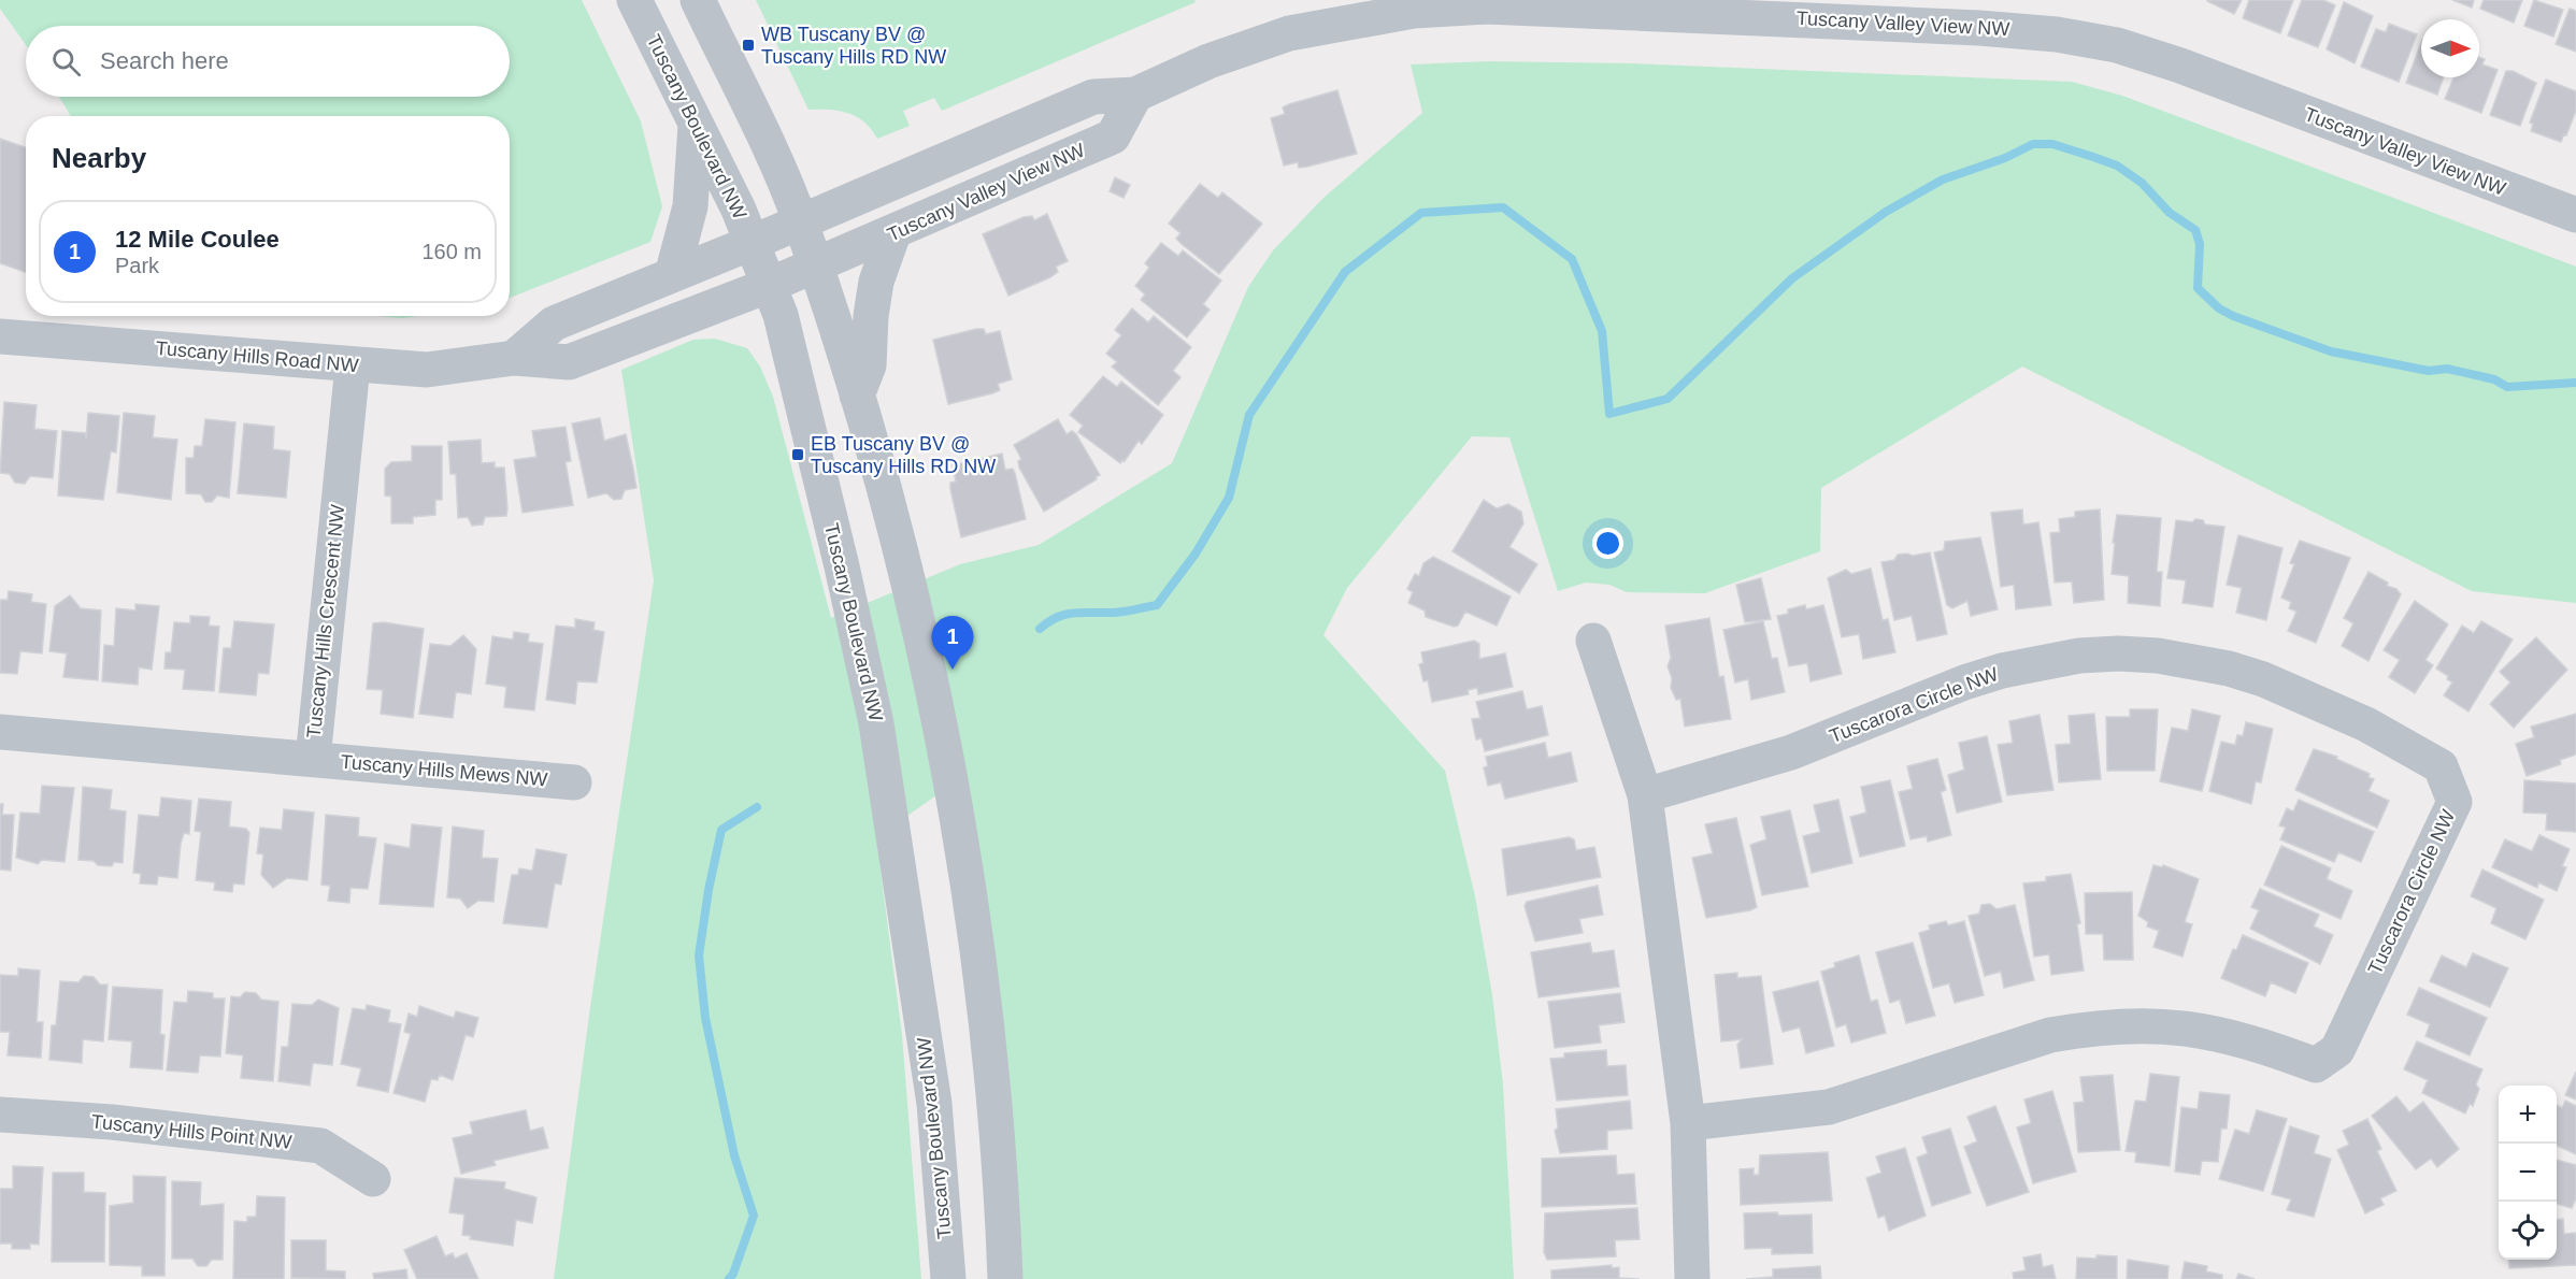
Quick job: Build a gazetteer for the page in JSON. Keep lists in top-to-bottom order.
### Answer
{
  "streets": {
    "street": [
      "Tuscany Valley View NW",
      "Tuscany Boulevard NW",
      "Tuscany Hills Road NW",
      "Tuscany Hills Crescent NW",
      "Tuscarora Circle NW",
      "Tuscany Hills Mews NW",
      "Tuscany Hills Point NW"
    ]
  },
  "crossings": [
    ["Tuscany Valley View NW", "Tuscany Hills Road NW"],
    ["Tuscany Boulevard NW", "Tuscany Hills Road NW"],
    ["Tuscany Hills Road NW", "Tuscany Hills Crescent NW"],
    ["Tuscany Hills Crescent NW", "Tuscany Hills Mews NW"]
  ],
  "places": {
    "transit": ["WB Tuscany BV @ Tuscany Hills RD NW", "EB Tuscany BV @ Tuscany Hills RD NW"]
  },
  "north": "right",
  "page": {
    "search": "Search here",
    "heading": "Nearby",
    "list": [
      {
        "mark": "1",
        "name": "12 Mile Coulee",
        "note": "Park",
        "value": "160 m"
      }
    ],
    "pins": "1",
    "map_buttons": ["+", "−"]
  }
}
